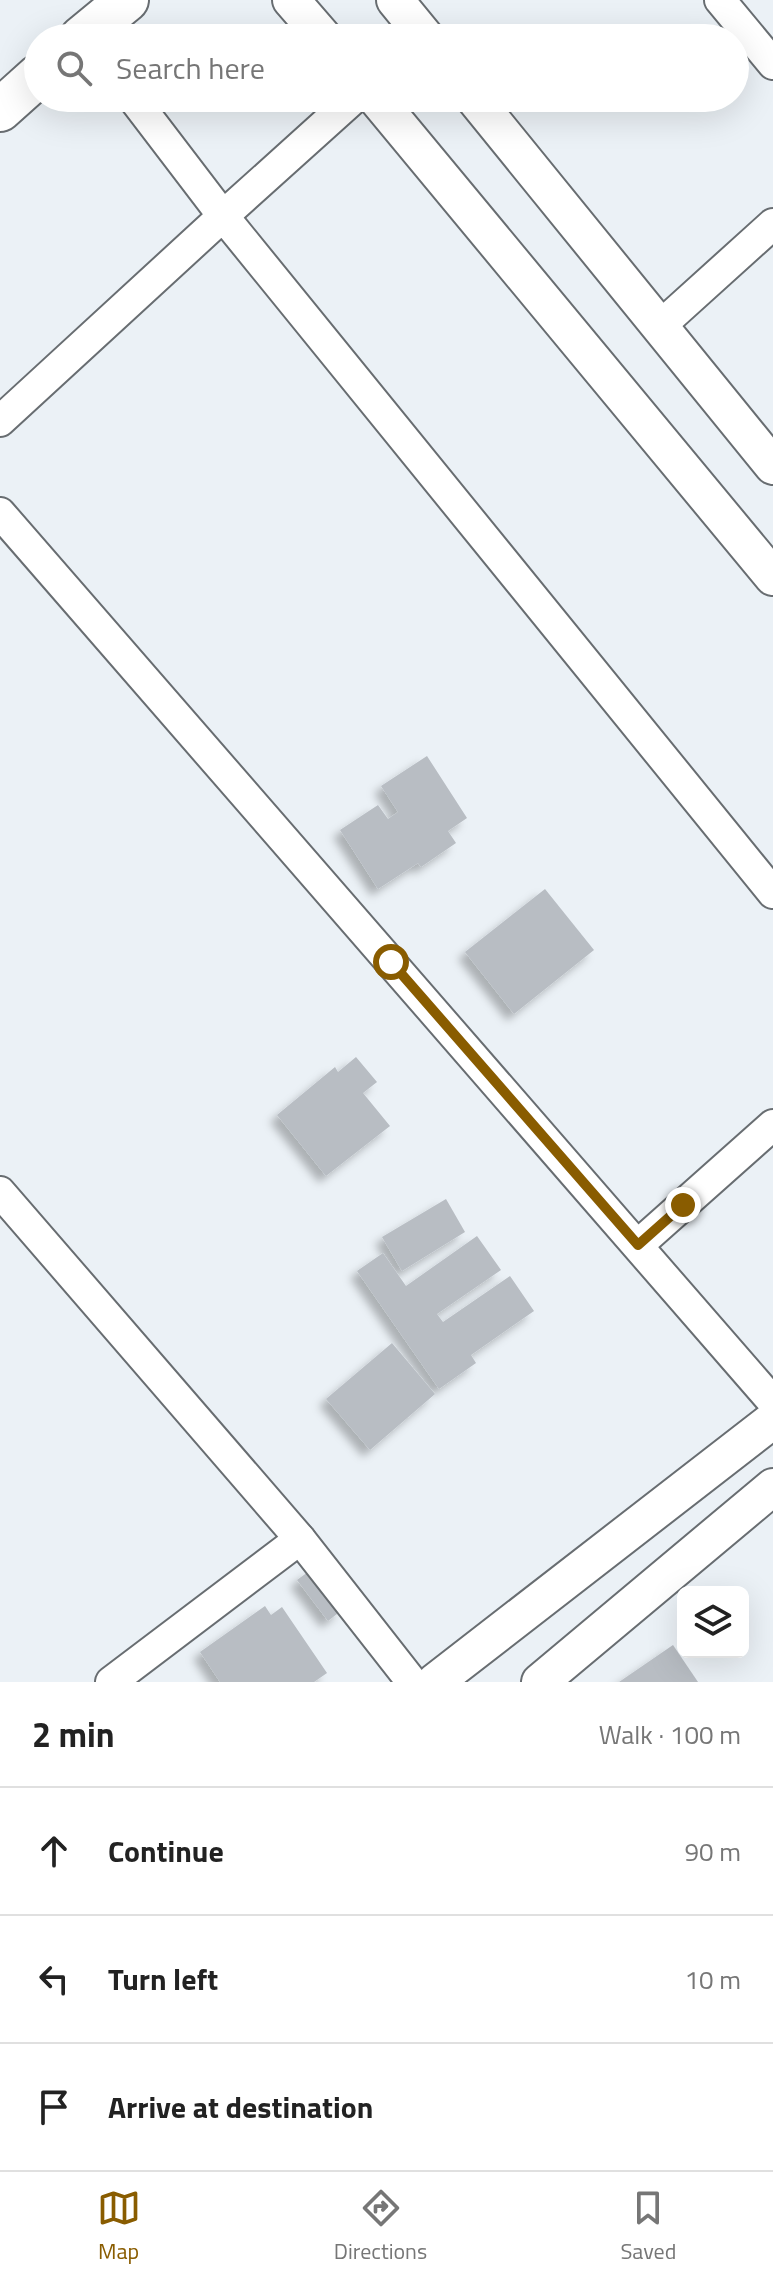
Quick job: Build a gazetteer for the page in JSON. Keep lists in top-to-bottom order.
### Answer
{
  "page": {
    "search": "Search here",
    "heading": ["2 min", "Walk · 100 m"],
    "list": [
      ["Continue", "90 m"],
      ["Turn left", "10 m"],
      "Arrive at destination"
    ],
    "nav": ["Map", "Directions", "Saved"]
  }
}
